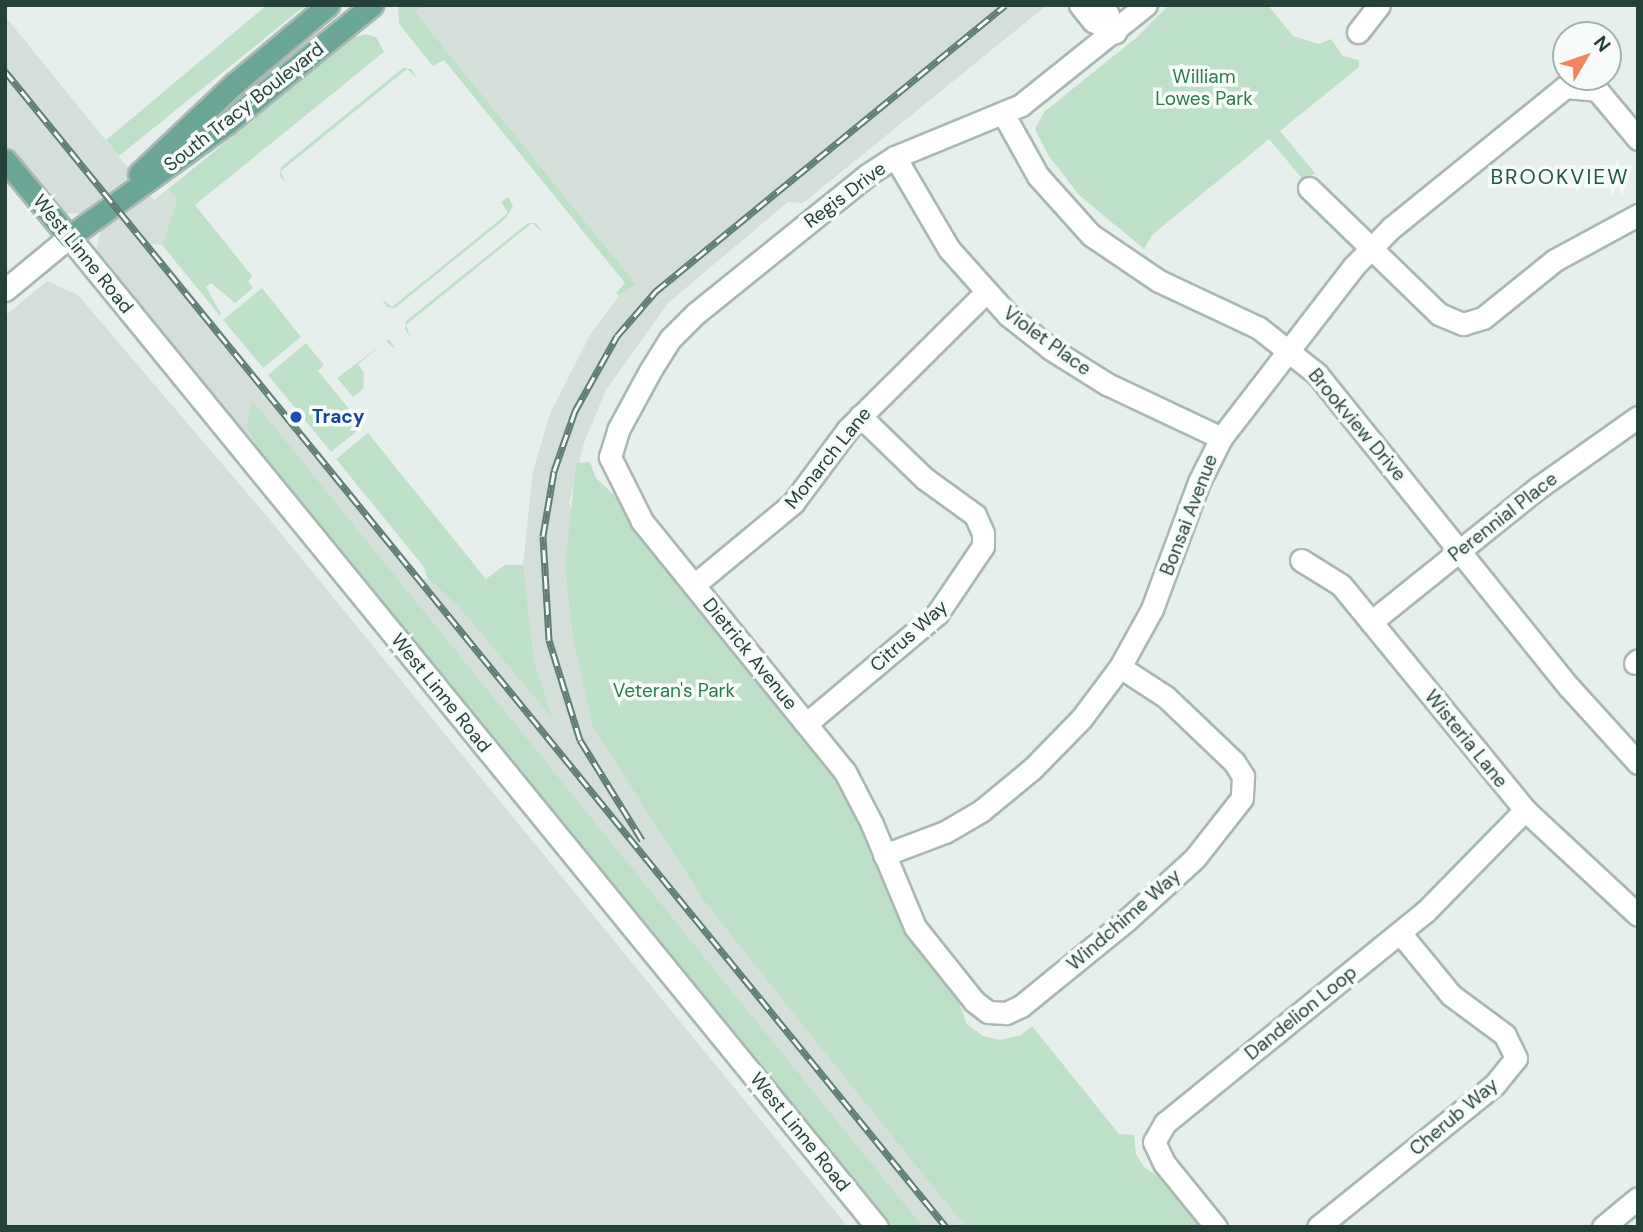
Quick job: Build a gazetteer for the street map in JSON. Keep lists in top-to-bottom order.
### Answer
{
  "streets": {
    "main road": ["South Tracy Boulevard", "West Linne Road"],
    "street": [
      "Regis Drive",
      "Violet Place",
      "Brookview Drive",
      "Monarch Lane",
      "Bonsai Avenue",
      "Perennial Place",
      "Citrus Way",
      "Dietrick Avenue",
      "Wisteria Lane",
      "Windchime Way",
      "Dandelion Loop",
      "Cherub Way"
    ]
  },
  "crossings": [
    ["South Tracy Boulevard", "West Linne Road"],
    ["Regis Drive", "Violet Place"],
    ["Regis Drive", "Brookview Drive"],
    ["Regis Drive", "Dietrick Avenue"],
    ["Violet Place", "Monarch Lane"],
    ["Violet Place", "Bonsai Avenue"],
    ["Brookview Drive", "Bonsai Avenue"],
    ["Brookview Drive", "Perennial Place"],
    ["Monarch Lane", "Citrus Way"],
    ["Monarch Lane", "Dietrick Avenue"],
    ["Bonsai Avenue", "Dietrick Avenue"],
    ["Bonsai Avenue", "Windchime Way"],
    ["Perennial Place", "Wisteria Lane"],
    ["Citrus Way", "Dietrick Avenue"],
    ["Dietrick Avenue", "Windchime Way"],
    ["Wisteria Lane", "Dandelion Loop"],
    ["Dandelion Loop", "Cherub Way"]
  ],
  "districts": ["BROOKVIEW"],
  "parks": ["William Lowes Park", "Veteran's Park"],
  "places": ["Tracy"],
  "north": "top right"
}
